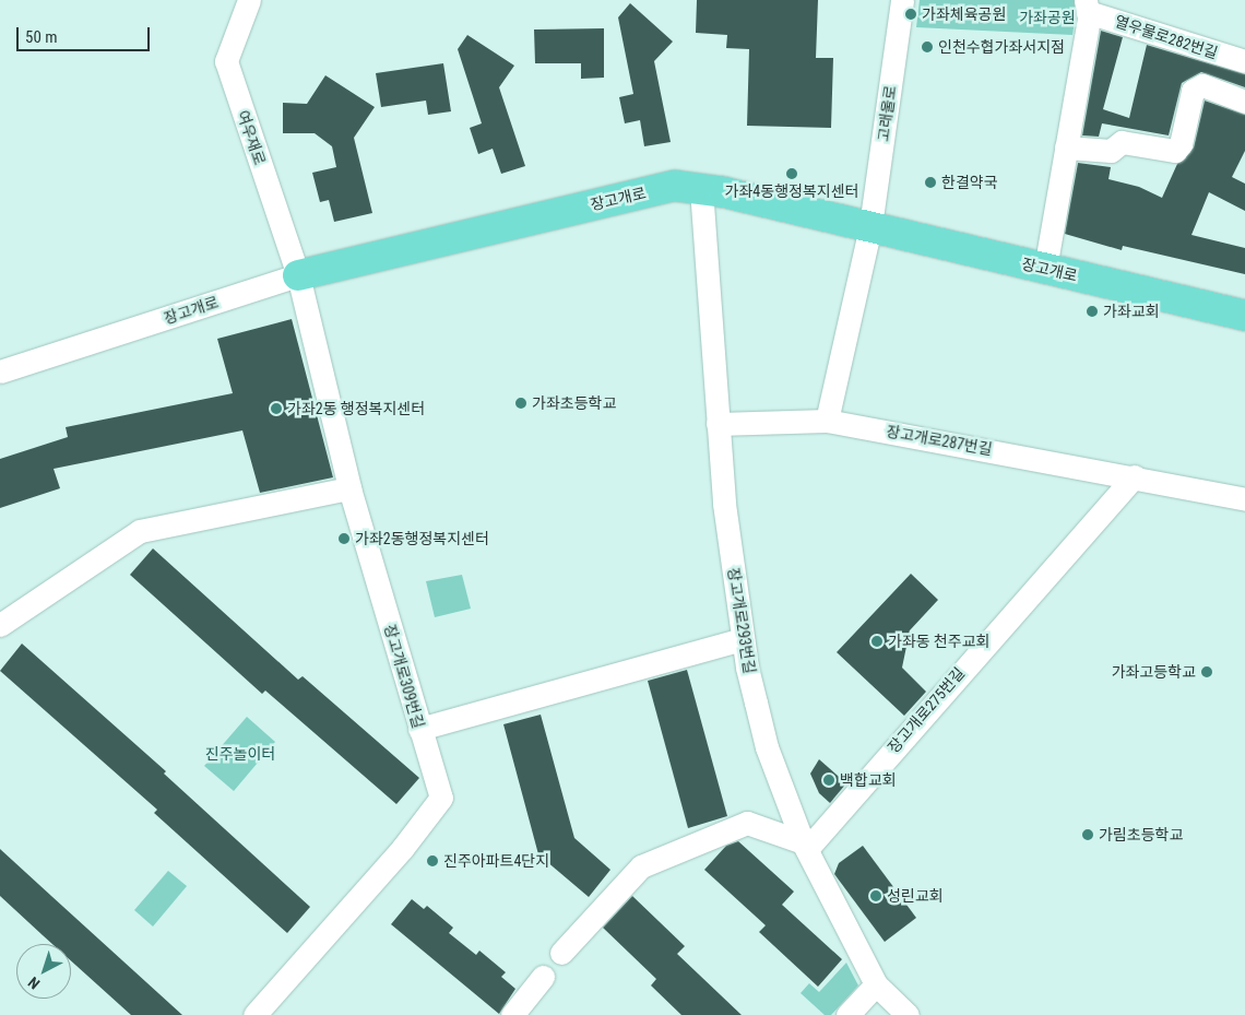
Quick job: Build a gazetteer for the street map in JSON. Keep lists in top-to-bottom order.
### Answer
{
  "streets": {
    "main road": ["장고개로"],
    "street": [
      "열우물로282번길",
      "고래울로",
      "여우재로",
      "장고개로287번길",
      "장고개로293번길",
      "장고개로309번길",
      "장고개로275번길"
    ]
  },
  "crossings": [
    ["고래울로", "장고개로"],
    ["여우재로", "장고개로"],
    ["여우재로", "장고개로309번길"],
    ["장고개로", "장고개로293번길"],
    ["장고개로", "장고개로309번길"],
    ["장고개로287번길", "장고개로293번길"],
    ["장고개로287번길", "장고개로275번길"],
    ["장고개로293번길", "장고개로275번길"]
  ],
  "parks": ["가좌공원", "진주놀이터"],
  "places": [
    "가좌체육공원",
    "인천수협가좌서지점",
    "가좌4동행정복지센터",
    "한결약국",
    "가좌교회",
    "가좌초등학교",
    "가좌2동 행정복지센터",
    "가좌2동행정복지센터",
    "가좌동 천주교회",
    "가좌고등학교",
    "백합교회",
    "가림초등학교",
    "진주아파트4단지",
    "성린교회"
  ],
  "scale_bar": "50 m",
  "north": "bottom left"
}
